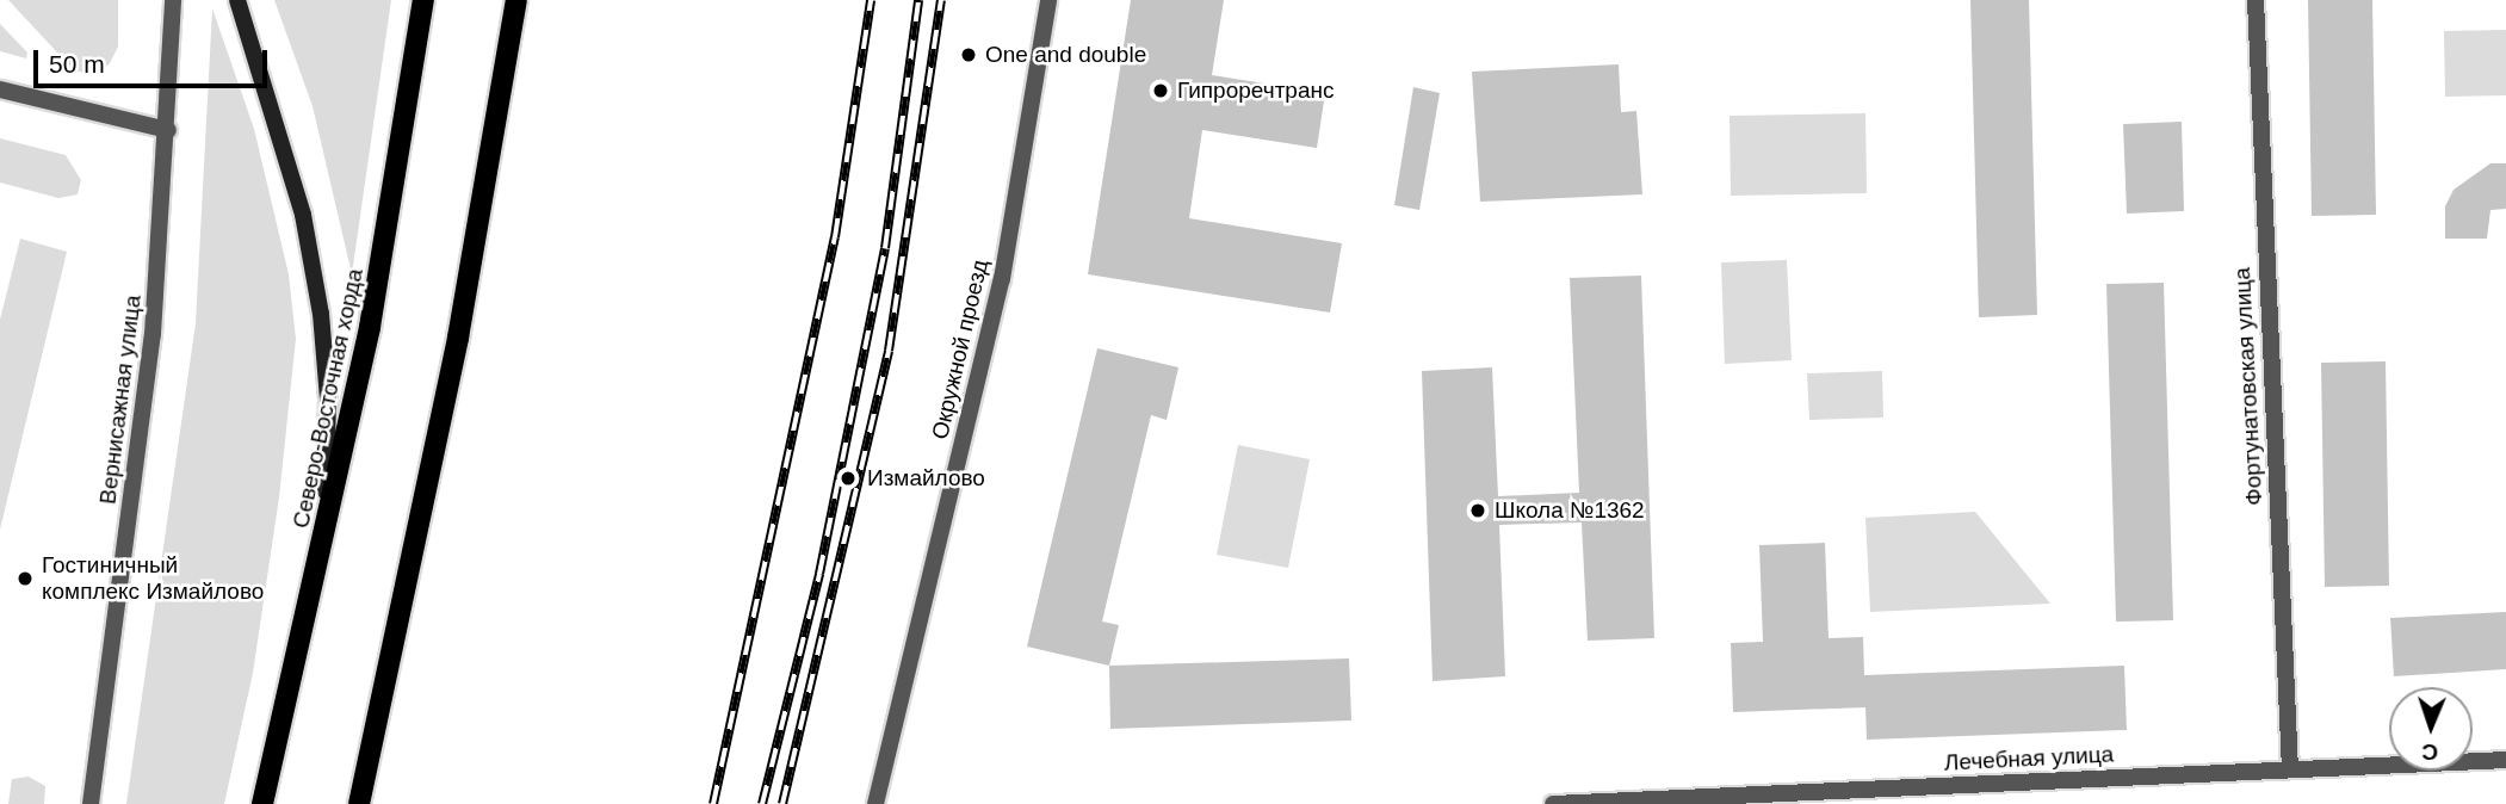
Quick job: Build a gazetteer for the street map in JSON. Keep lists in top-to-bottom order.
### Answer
{
  "streets": {
    "main road": ["Северо-Восточная хорда"],
    "street": [
      "Окружной проезд",
      "Фортунатовская улица",
      "Вернисажная улица",
      "Лечебная улица"
    ]
  },
  "crossings": [
    ["Фортунатовская улица", "Лечебная улица"]
  ],
  "places": [
    "One and double",
    "Гипроречтранс",
    "Измайлово",
    "Школа №1362",
    "Гостиничный комплекс Измайлово"
  ],
  "scale_bar": "50 m",
  "north": "bottom"
}
